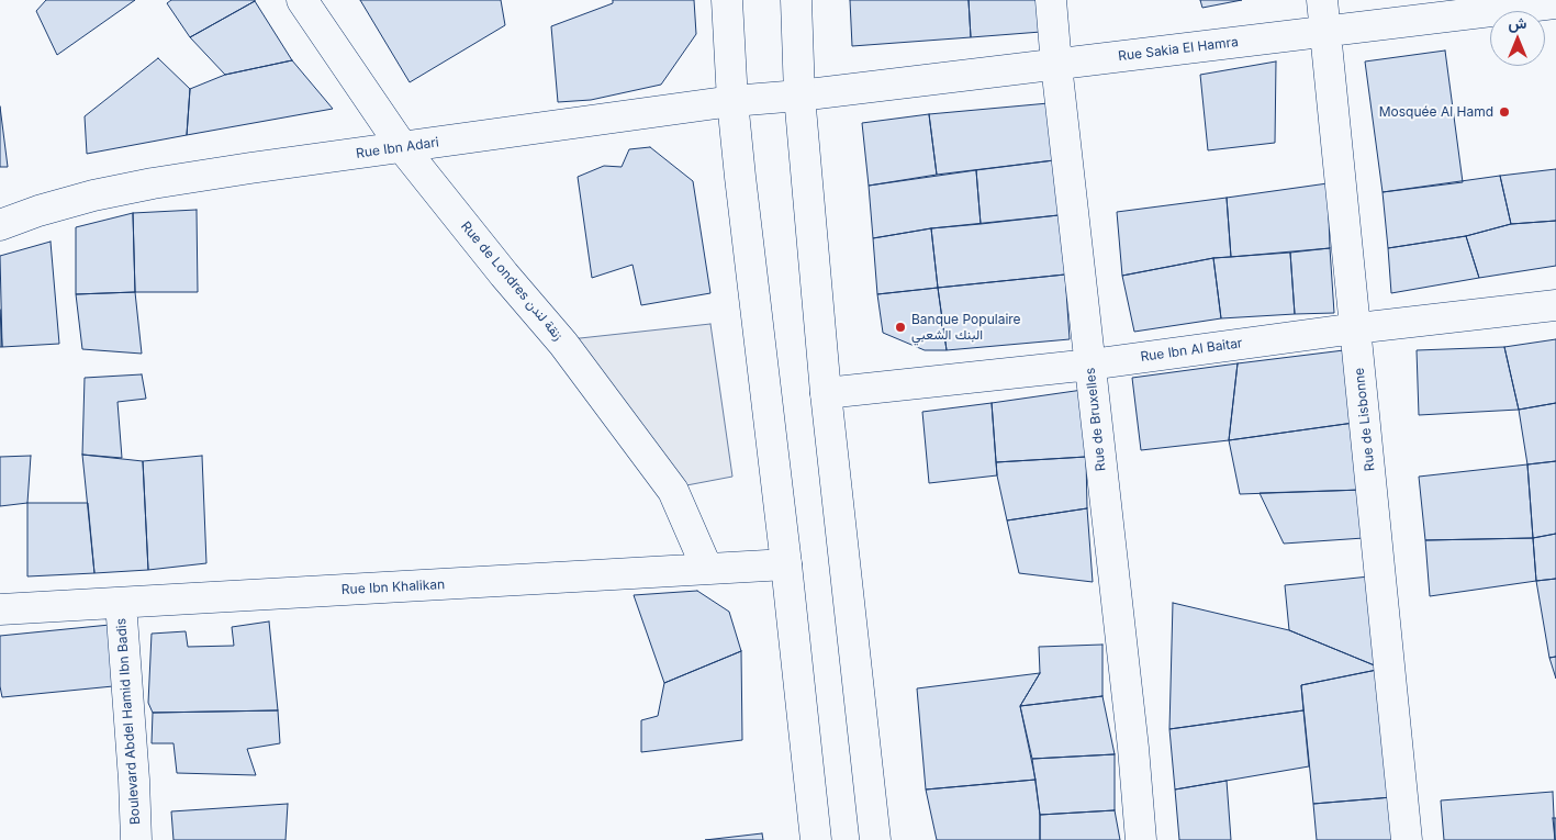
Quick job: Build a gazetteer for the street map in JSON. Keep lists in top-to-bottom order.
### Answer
{
  "streets": {
    "street": [
      "Rue Sakia El Hamra",
      "Rue Ibn Adari",
      "Rue de Londres زنقة لندن",
      "Rue Ibn Al Baitar",
      "Rue de Bruxelles",
      "Rue de Lisbonne",
      "Rue Ibn Khalikan",
      "Boulevard Abdel Hamid Ibn Badis"
    ]
  },
  "crossings": [
    ["Rue Sakia El Hamra", "Rue Ibn Adari"],
    ["Rue Sakia El Hamra", "Rue de Bruxelles"],
    ["Rue Sakia El Hamra", "Rue de Lisbonne"],
    ["Rue Ibn Adari", "Rue de Londres زنقة لندن"],
    ["Rue de Londres زنقة لندن", "Rue Ibn Khalikan"],
    ["Rue Ibn Al Baitar", "Rue de Bruxelles"],
    ["Rue Ibn Al Baitar", "Rue de Lisbonne"],
    ["Rue Ibn Khalikan", "Boulevard Abdel Hamid Ibn Badis"]
  ],
  "places": ["Mosquée Al Hamd", "Banque Populaire البنك الشعبي"],
  "north": "top"
}
